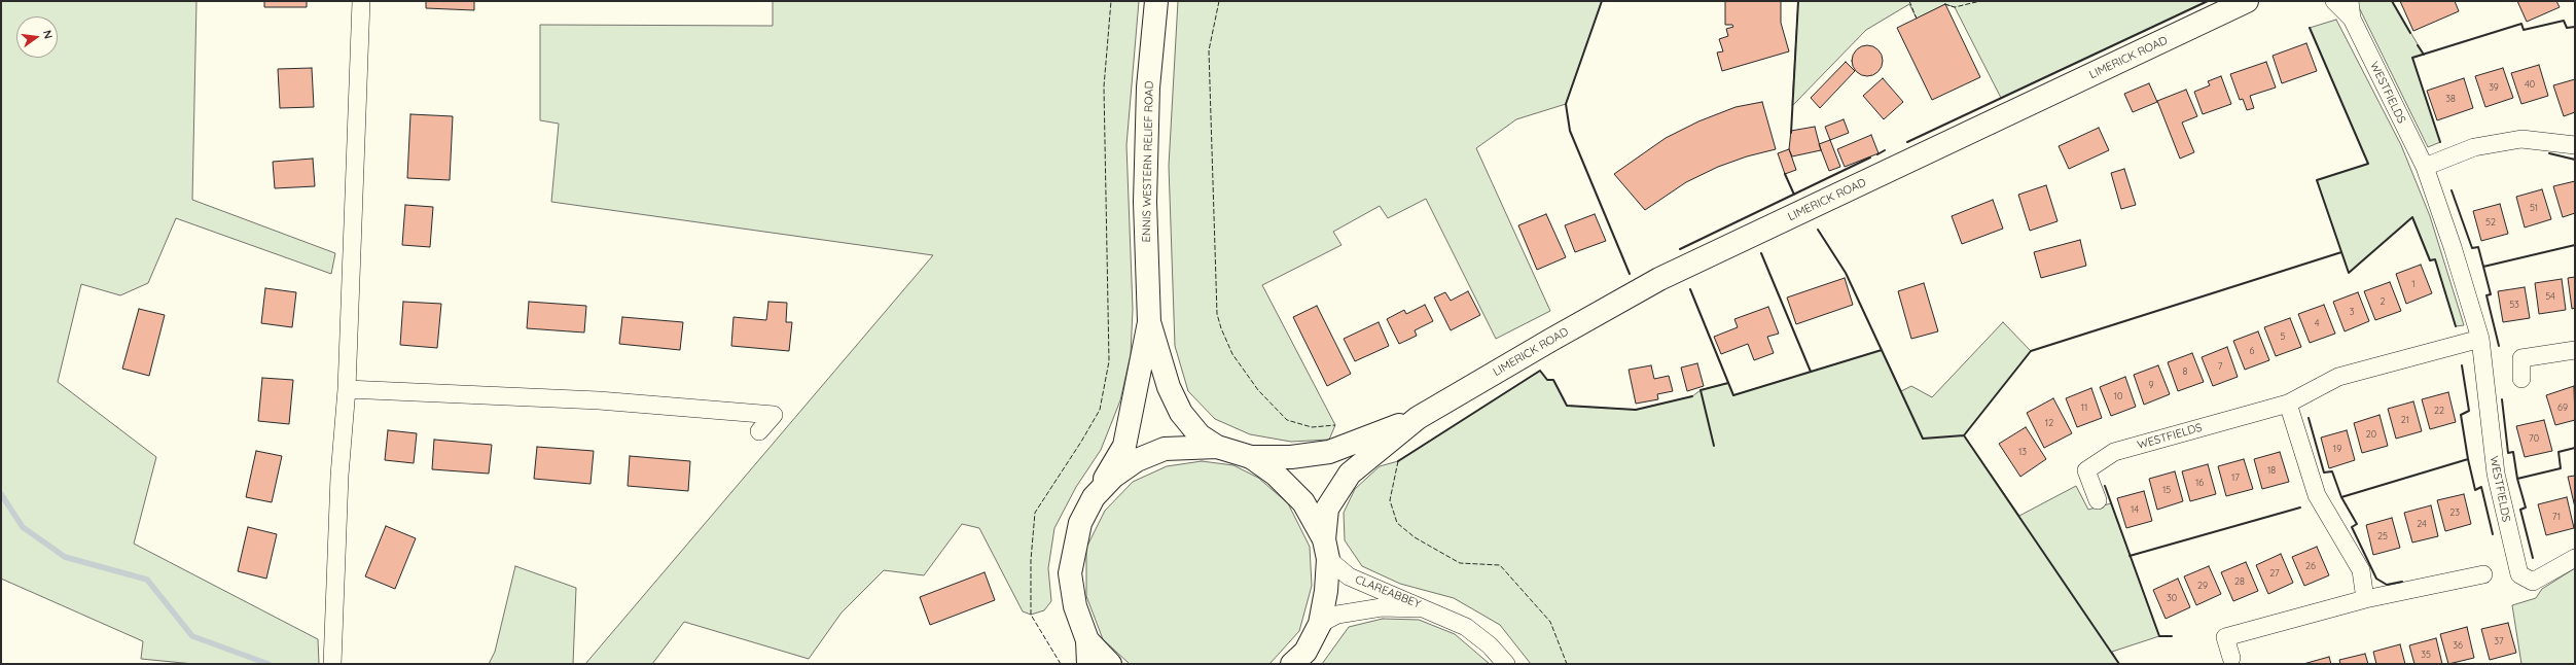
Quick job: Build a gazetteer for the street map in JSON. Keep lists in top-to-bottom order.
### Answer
{
  "streets": {
    "main road": ["LIMERICK ROAD", "ENNIS WESTERN RELIEF ROAD"],
    "street": ["WESTFIELDS", "CLAREABBEY"]
  },
  "house_numbers": [
    "40",
    "39",
    "38",
    "51",
    "52",
    "1",
    "54",
    "2",
    "53",
    "3",
    "4",
    "5",
    "6",
    "7",
    "8",
    "9",
    "10",
    "11",
    "69",
    "22",
    "21",
    "12",
    "20",
    "70",
    "19",
    "13",
    "18",
    "17",
    "16",
    "15",
    "14",
    "23",
    "71",
    "24",
    "25",
    "26",
    "27",
    "28",
    "29",
    "30",
    "37",
    "36",
    "35"
  ],
  "north": "right"
}
